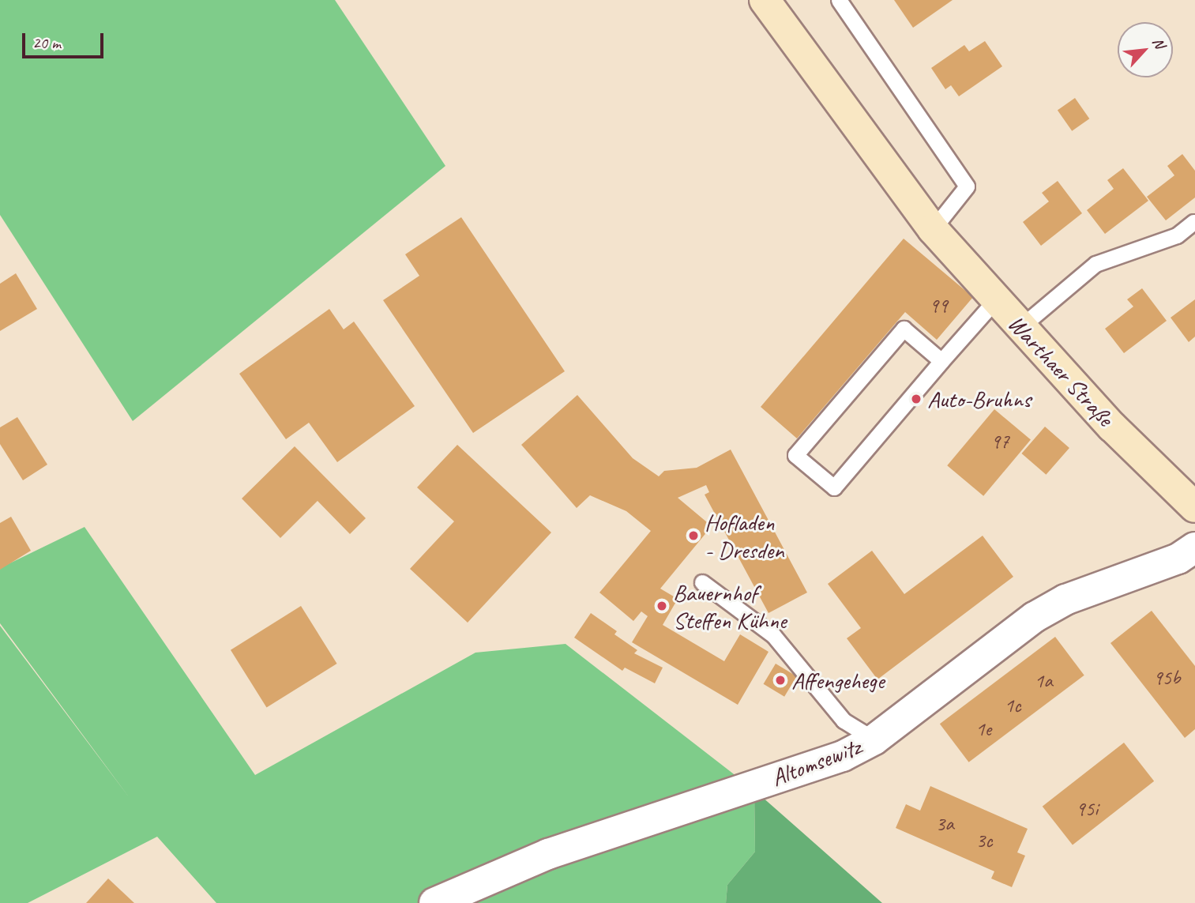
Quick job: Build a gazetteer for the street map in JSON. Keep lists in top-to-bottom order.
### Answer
{
  "streets": {
    "street": ["Warthaer Straße", "Altomsewitz"]
  },
  "places": [
    "Auto-Bruhns",
    "Hofladen - Dresden",
    "Bauernhof Steffen Kühne",
    "Affengehege"
  ],
  "house_numbers": [
    "99",
    "97",
    "95b",
    "1a",
    "1c",
    "1e",
    "95i",
    "3a",
    "3c"
  ],
  "scale_bar": "20 m",
  "north": "top right"
}
